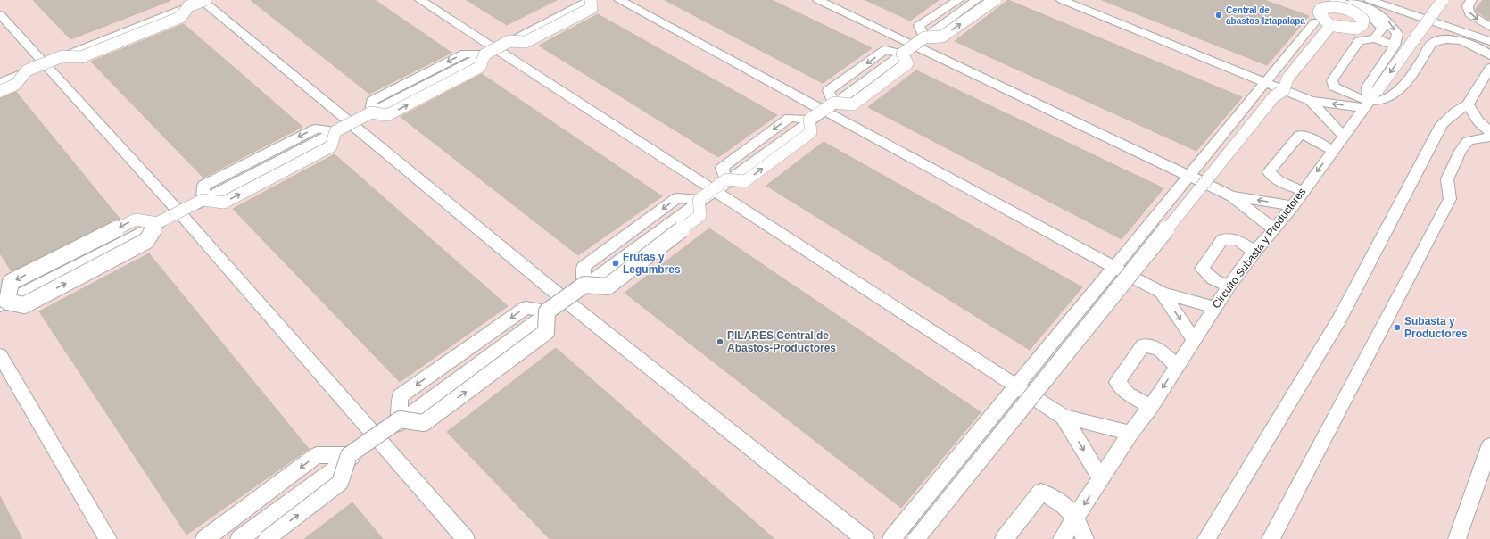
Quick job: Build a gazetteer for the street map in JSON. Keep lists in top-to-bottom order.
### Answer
{
  "streets": {
    "street": ["Circuito Subasta y Productores"]
  },
  "places": [
    "Central de abastos Iztapalapa",
    "Frutas y Legumbres",
    "Subasta y Productores",
    "PILARES Central de Abastos-Productores"
  ]
}
